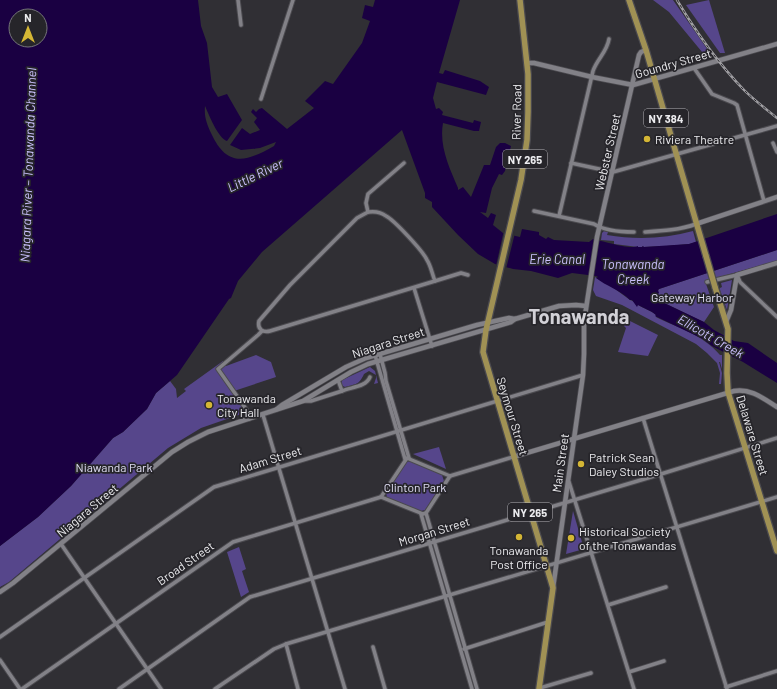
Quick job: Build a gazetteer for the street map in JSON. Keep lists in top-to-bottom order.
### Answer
{
  "streets": {
    "main road": [
      "River Road",
      "NY 384",
      "NY 265",
      "Seymour Street",
      "Delaware Street",
      "Main Street"
    ],
    "street": [
      "Goundry Street",
      "Webster Street",
      "Niagara Street",
      "Adam Street",
      "Morgan Street",
      "Broad Street"
    ]
  },
  "crossings": [
    ["Goundry Street", "River Road"],
    ["Goundry Street", "NY 384"],
    ["Goundry Street", "Webster Street"],
    ["River Road", "Seymour Street"],
    ["NY 384", "Webster Street"],
    ["NY 384", "Delaware Street"],
    ["Webster Street", "Main Street"],
    ["Niagara Street", "Seymour Street"],
    ["Niagara Street", "Main Street"],
    ["Seymour Street", "Adam Street"],
    ["Seymour Street", "Main Street"],
    ["Seymour Street", "Morgan Street"],
    ["Delaware Street", "Morgan Street"],
    ["Adam Street", "Main Street"],
    ["Main Street", "Morgan Street"]
  ],
  "districts": ["Tonawanda"],
  "water": [
    "Niagara River – Tonawanda Channel",
    "Little River",
    "Erie Canal",
    "Tonawanda Creek",
    "Ellicott Creek"
  ],
  "parks": ["Gateway Harbor", "Niawanda Park", "Clinton Park"],
  "places": [
    "Riviera Theatre",
    "Tonawanda City Hall",
    "Patrick Sean Daley Studios",
    "Tonawanda Post Office",
    "Historical Society of the Tonawandas"
  ],
  "north": "top"
}
